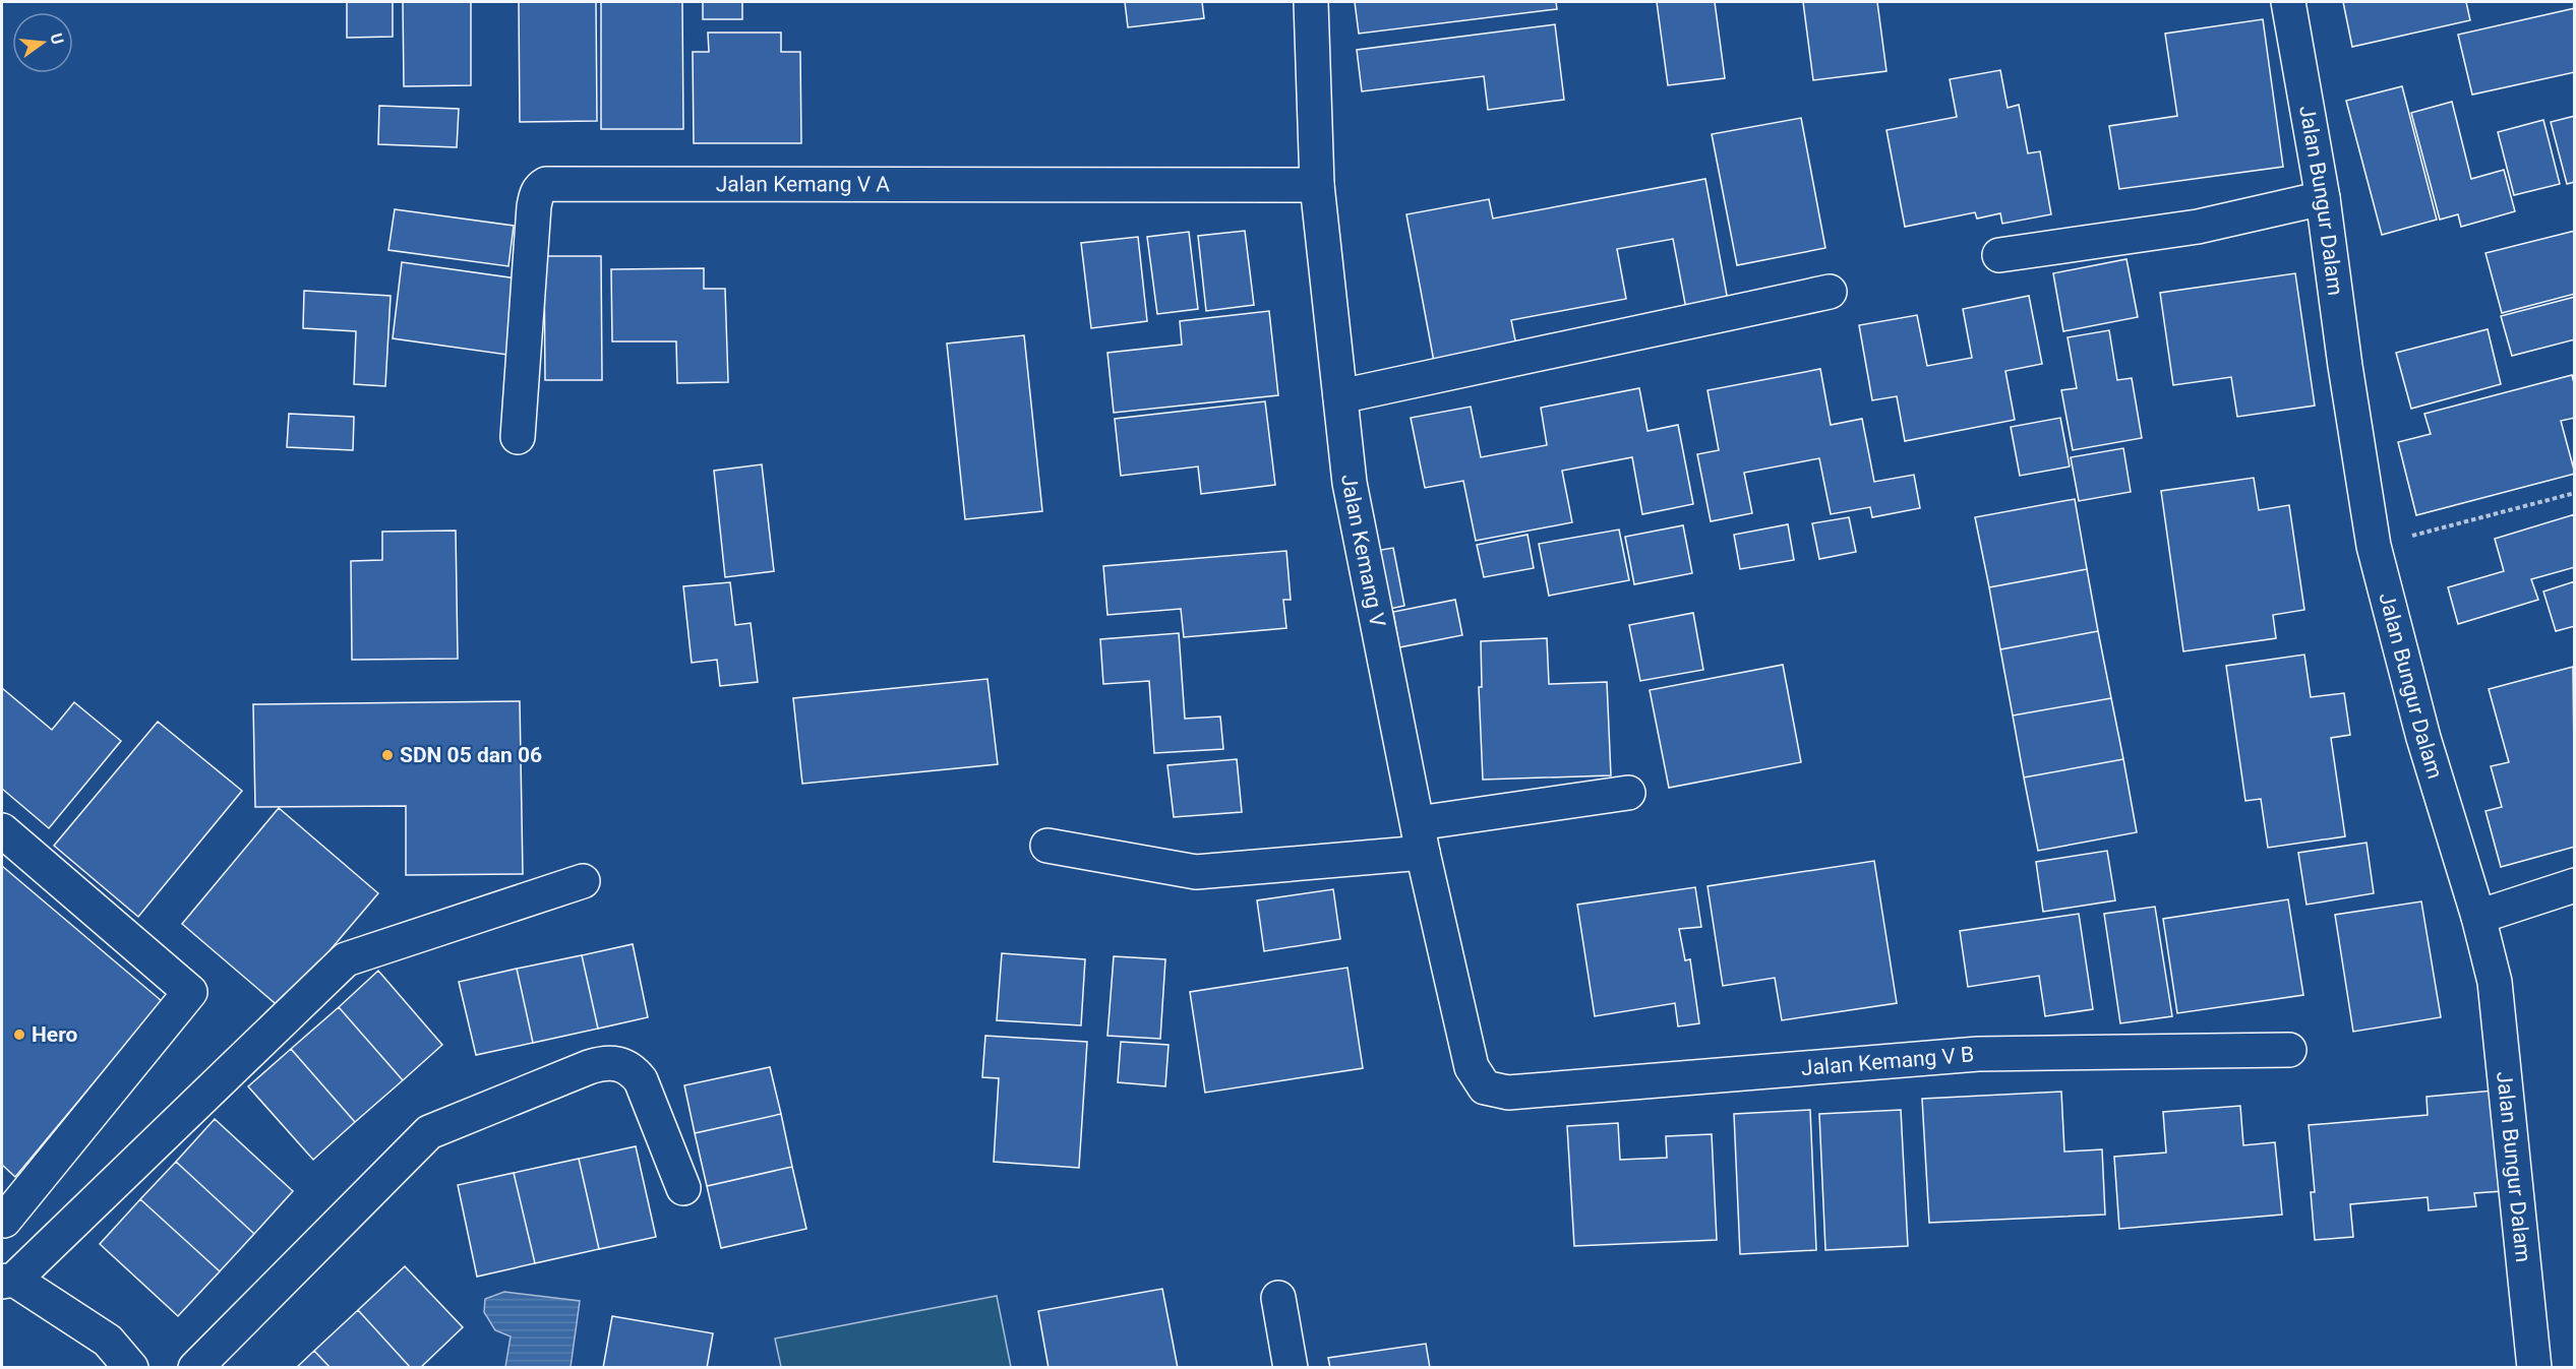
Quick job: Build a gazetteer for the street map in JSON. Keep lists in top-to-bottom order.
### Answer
{
  "streets": {
    "street": [
      "Jalan Kemang V A",
      "Jalan Bungur Dalam",
      "Jalan Kemang V",
      "Jalan Kemang V B"
    ]
  },
  "crossings": [
    ["Jalan Kemang V A", "Jalan Kemang V"],
    ["Jalan Kemang V", "Jalan Kemang V B"]
  ],
  "places": ["SDN 05 dan 06", "Hero"],
  "north": "right"
}
